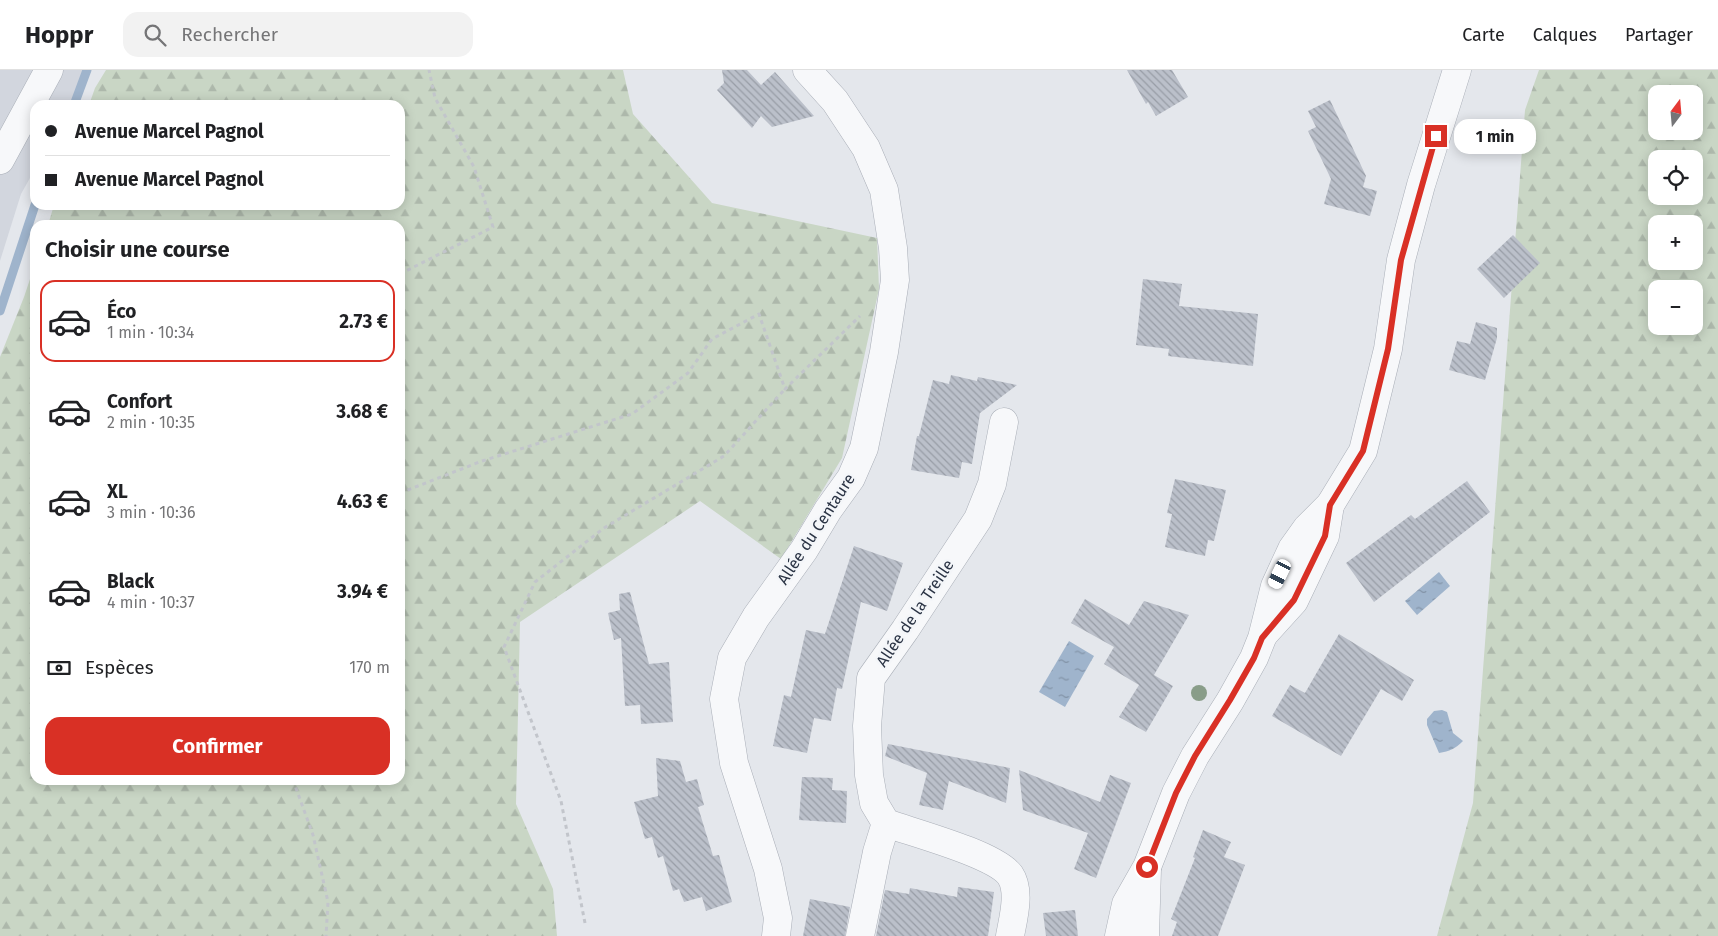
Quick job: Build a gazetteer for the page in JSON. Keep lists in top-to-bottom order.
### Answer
{
  "streets": {
    "street": ["Allée du Centaure", "Allée de la Treille"]
  },
  "north": "top",
  "page": {
    "header": "Hoppr",
    "search": "Rechercher",
    "nav": ["Carte", "Calques", "Partager"],
    "map_buttons": ["+", "−"],
    "banner": ["Avenue Marcel Pagnol", "Avenue Marcel Pagnol"],
    "bubble": "1 min",
    "heading": "Choisir une course",
    "list": [
      {
        "name": "Éco",
        "note": "1 min · 10:34",
        "value": "2.73 €"
      },
      {
        "name": "Confort",
        "note": "2 min · 10:35",
        "value": "3.68 €"
      },
      {
        "name": "XL",
        "note": "3 min · 10:36",
        "value": "4.63 €"
      },
      {
        "name": "Black",
        "note": "4 min · 10:37",
        "value": "3.94 €"
      }
    ],
    "pay": ["Espèces", "170 m"],
    "buttons": "Confirmer"
  }
}
